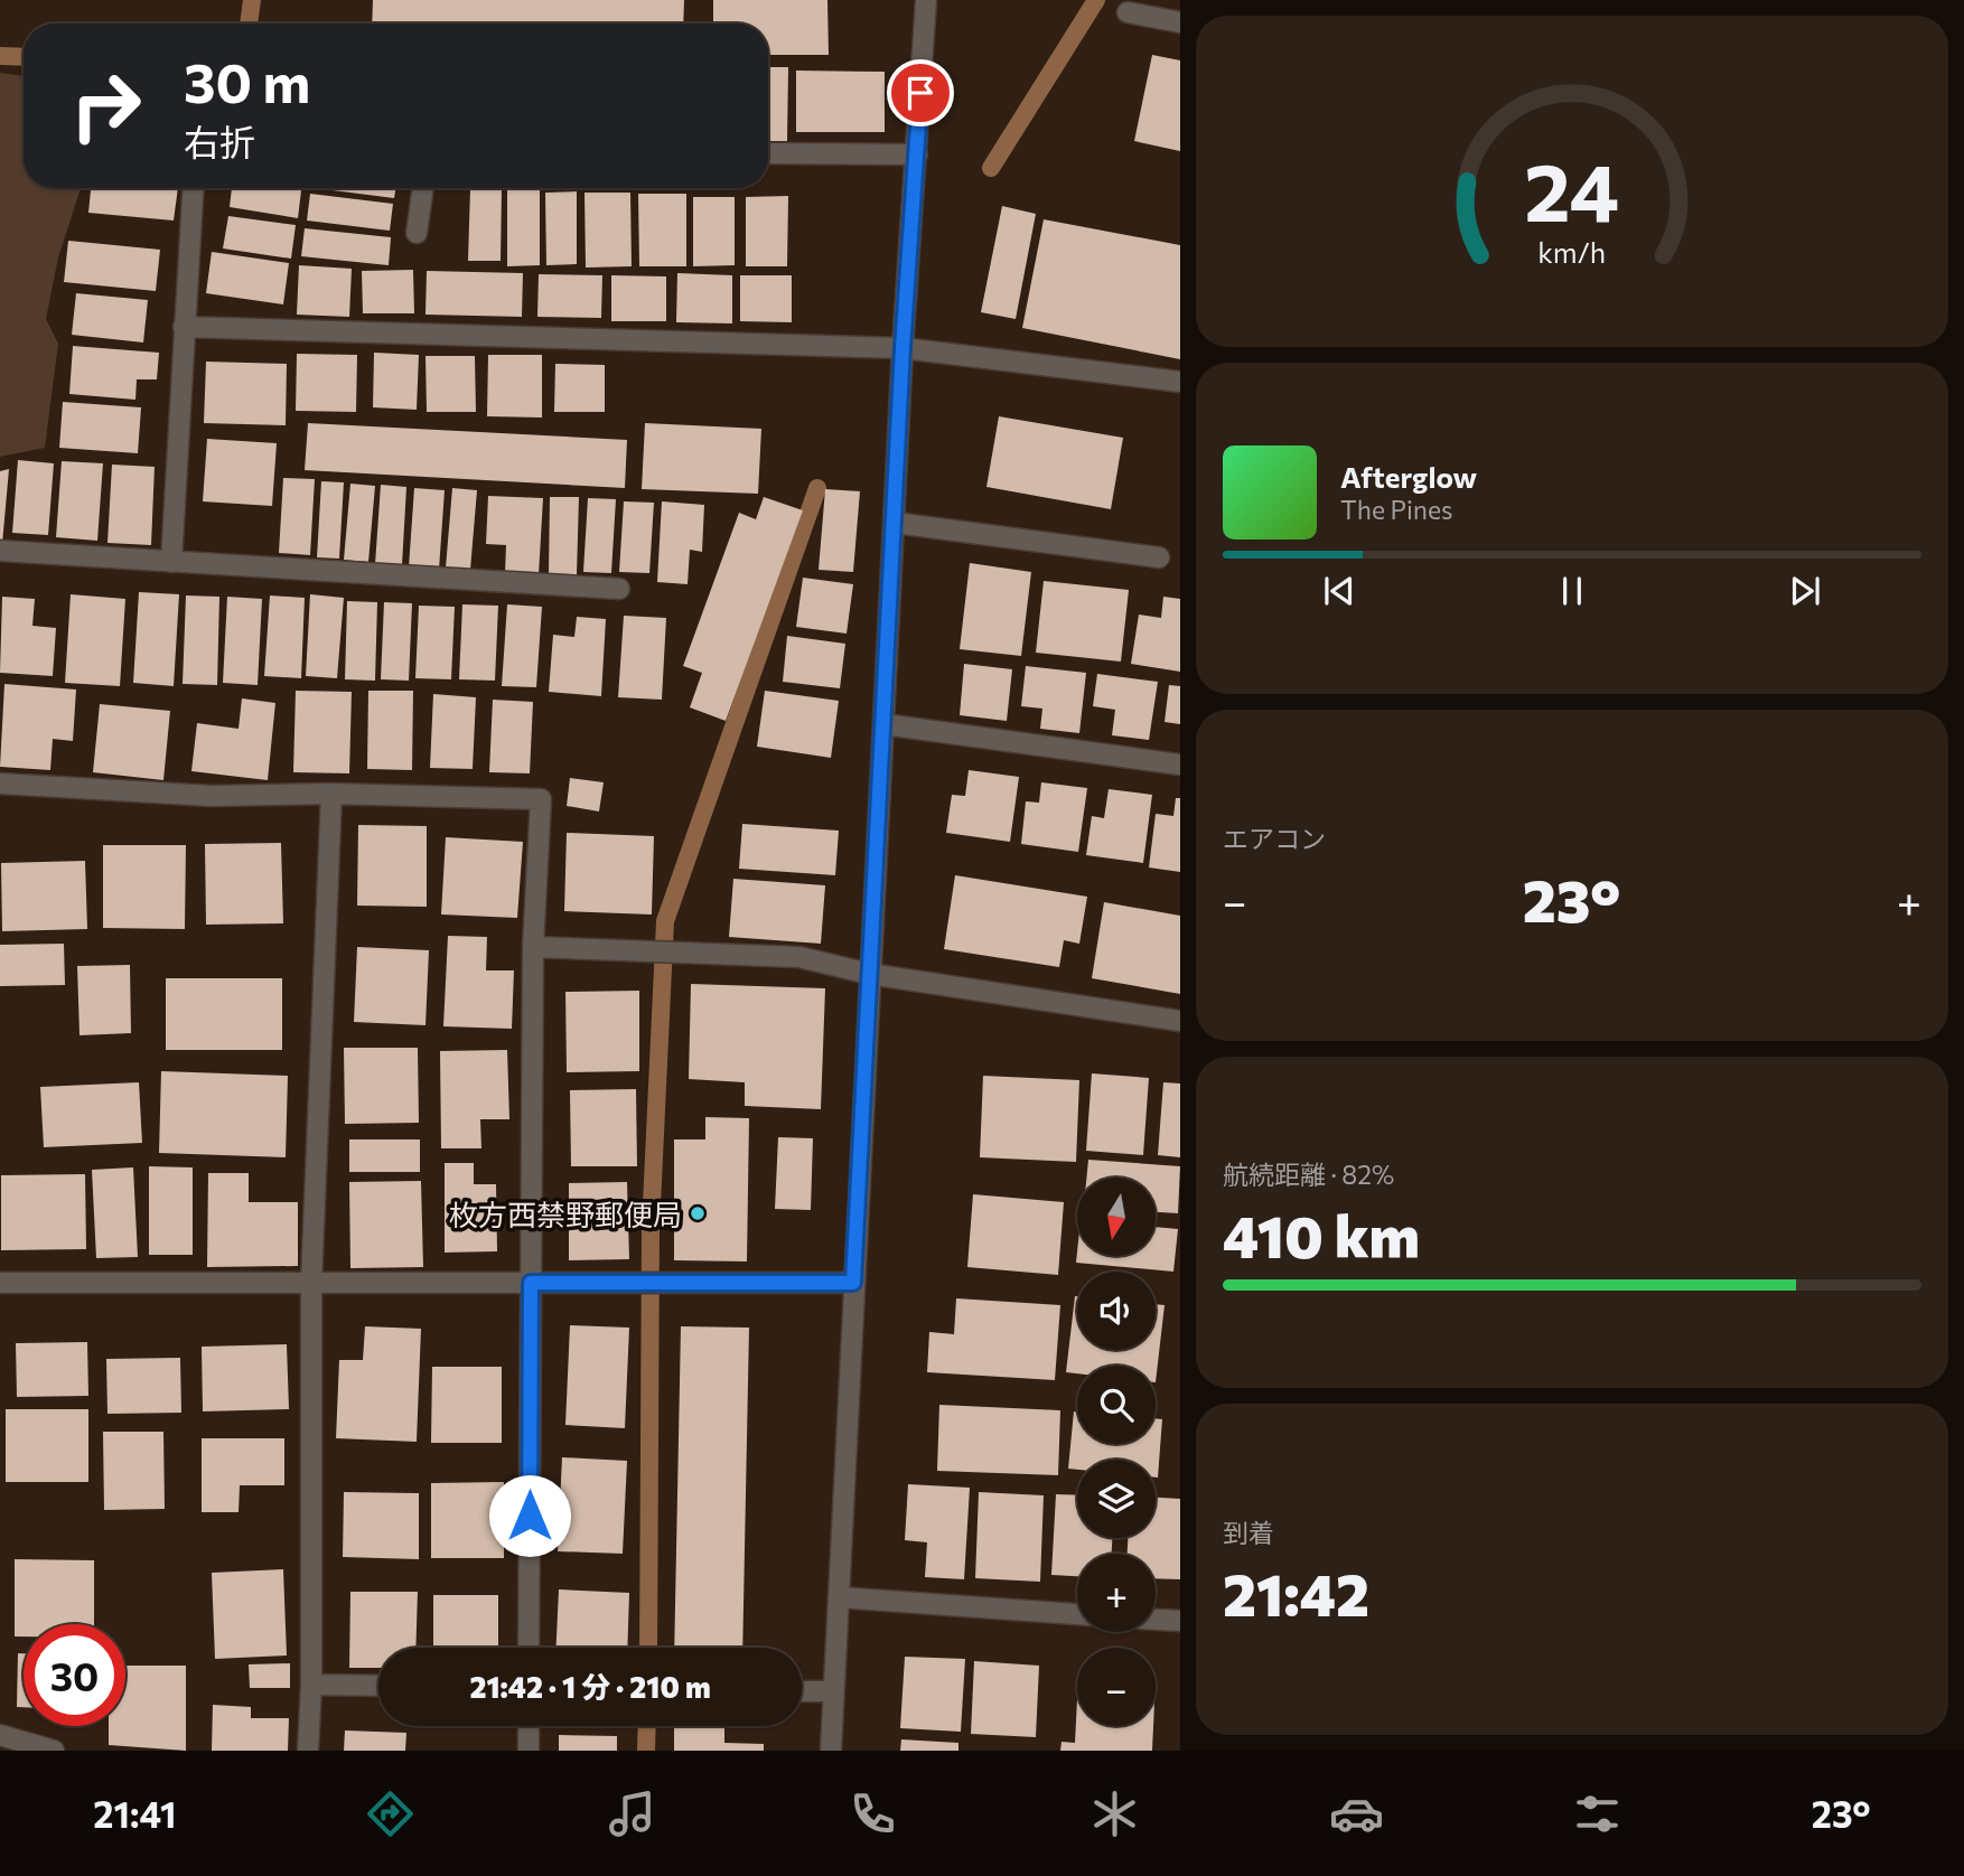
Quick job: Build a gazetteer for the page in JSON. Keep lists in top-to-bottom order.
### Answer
{
  "places": ["枚方西禁野郵便局"],
  "north": "bottom",
  "page": {
    "turn": ["30 m", "右折"],
    "song": ["Afterglow", "The Pines"],
    "tile": [
      "エアコン",
      ["航続距離 · 82%", "410 km"],
      ["到着", "21:42"]
    ],
    "heat": ["−", "23°", "+"],
    "map_buttons": ["+", "−"],
    "limit": "30",
    "trip": "21:42 · 1 分 · 210 m",
    "tabs": ["21:41", "23°"],
    "gauge": ["24", "km/h"]
  }
}
